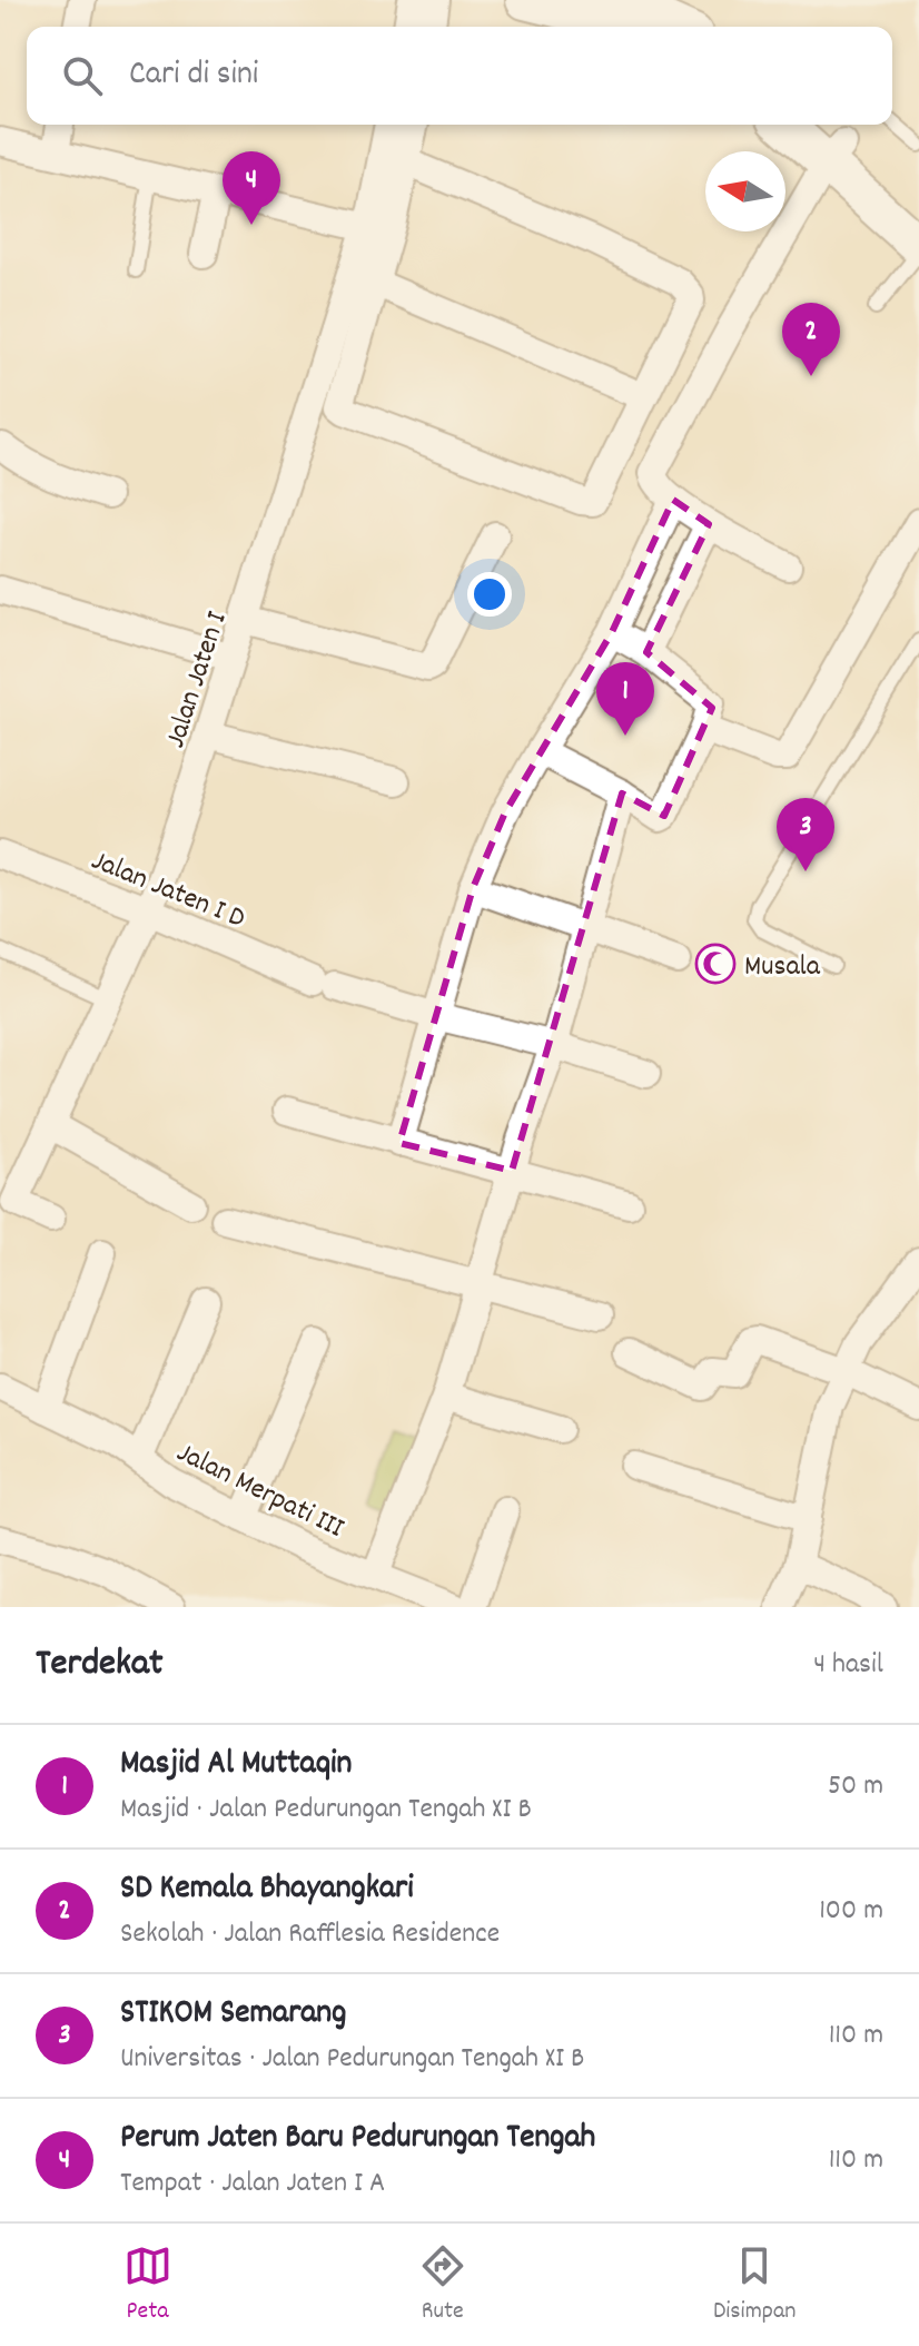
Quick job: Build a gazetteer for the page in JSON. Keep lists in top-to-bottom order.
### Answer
{
  "streets": {
    "street": ["Jalan Jaten I", "Jalan Jaten I D", "Jalan Merpati III"]
  },
  "crossings": [
    ["Jalan Jaten I", "Jalan Jaten I D"]
  ],
  "places": {
    "mosque": ["Musala"]
  },
  "north": "left",
  "page": {
    "search": "Cari di sini",
    "pins": [
      "4",
      "2",
      "1",
      "3"
    ],
    "heading": ["Terdekat", "4 hasil"],
    "list": [
      {
        "mark": "1",
        "name": "Masjid Al Muttaqin",
        "note": "Masjid · Jalan Pedurungan Tengah XI B",
        "value": "50 m"
      },
      {
        "mark": "2",
        "name": "SD Kemala Bhayangkari",
        "note": "Sekolah · Jalan Rafflesia Residence",
        "value": "100 m"
      },
      {
        "mark": "3",
        "name": "STIKOM Semarang",
        "note": "Universitas · Jalan Pedurungan Tengah XI B",
        "value": "110 m"
      },
      {
        "mark": "4",
        "name": "Perum Jaten Baru Pedurungan Tengah",
        "note": "Tempat · Jalan Jaten I A",
        "value": "110 m"
      }
    ],
    "nav": ["Peta", "Rute", "Disimpan"]
  }
}
